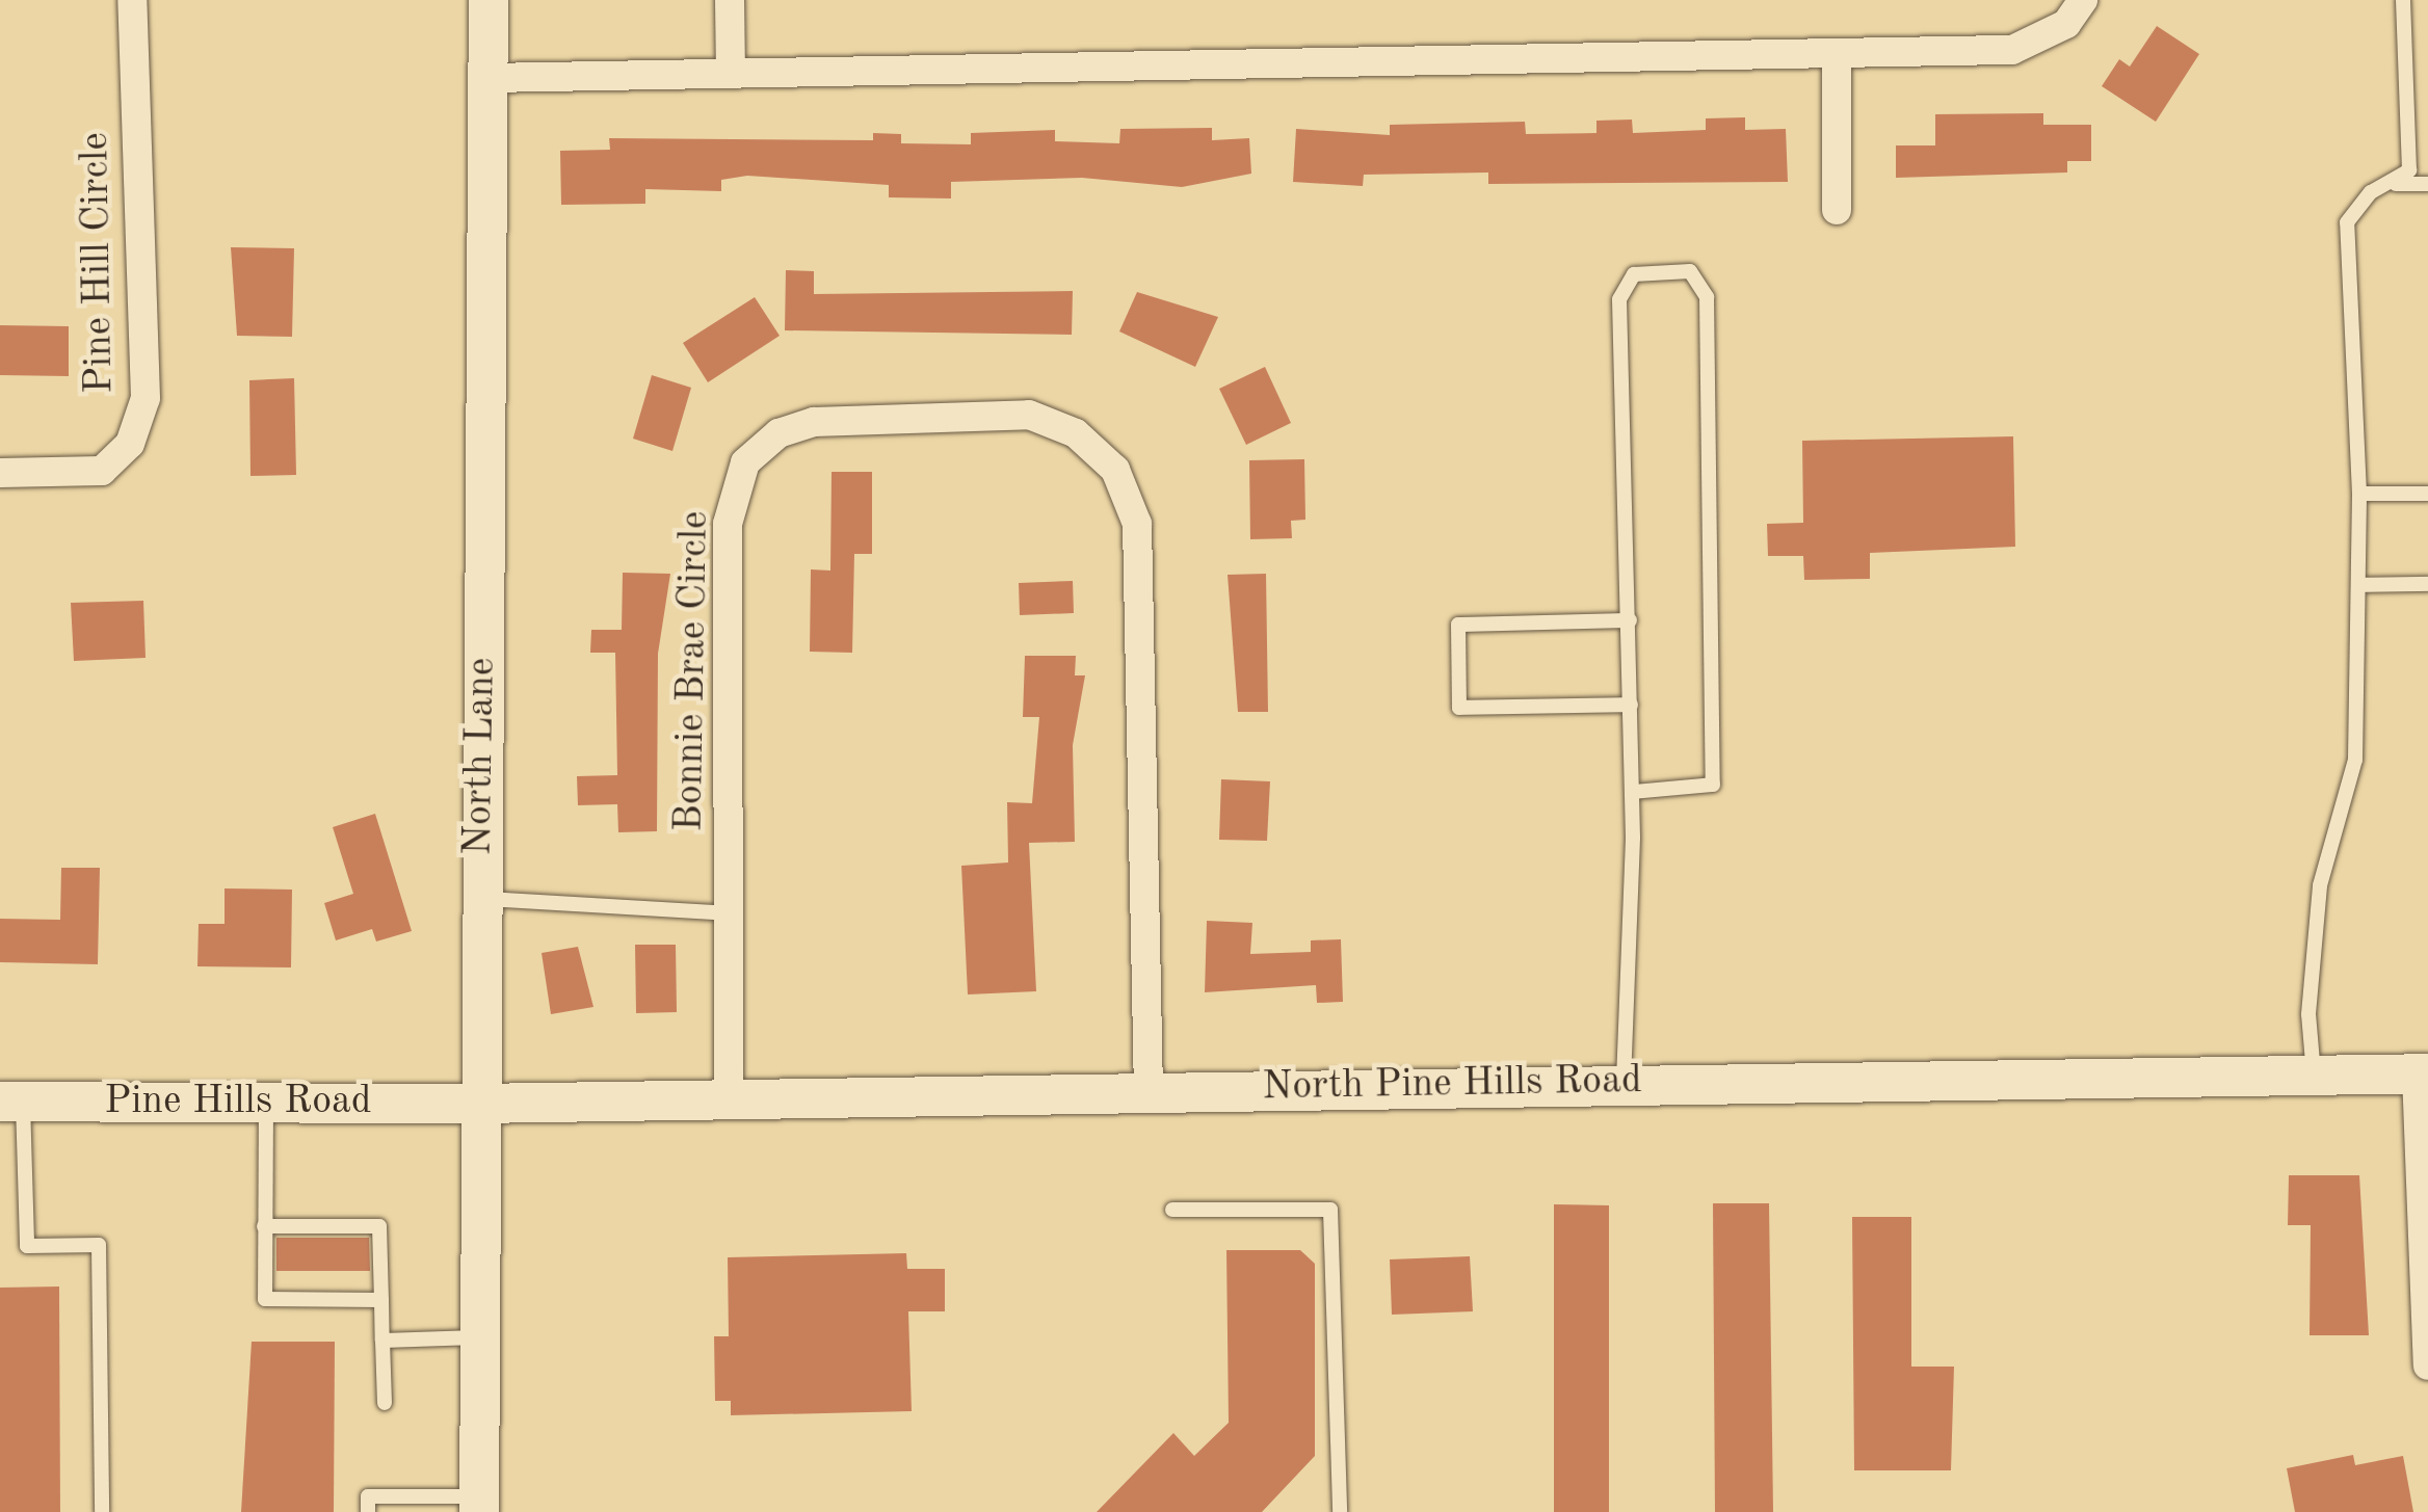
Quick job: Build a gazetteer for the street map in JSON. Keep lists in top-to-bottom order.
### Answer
{
  "streets": {
    "main road": ["North Lane", "North Pine Hills Road", "Pine Hills Road"],
    "street": ["Pine Hill Circle", "Bonnie Brae Circle"]
  },
  "crossings": [
    ["Bonnie Brae Circle", "North Pine Hills Road"],
    ["North Lane", "North Pine Hills Road"],
    ["North Lane", "Pine Hills Road"],
    ["North Pine Hills Road", "Pine Hills Road"]
  ]
}
